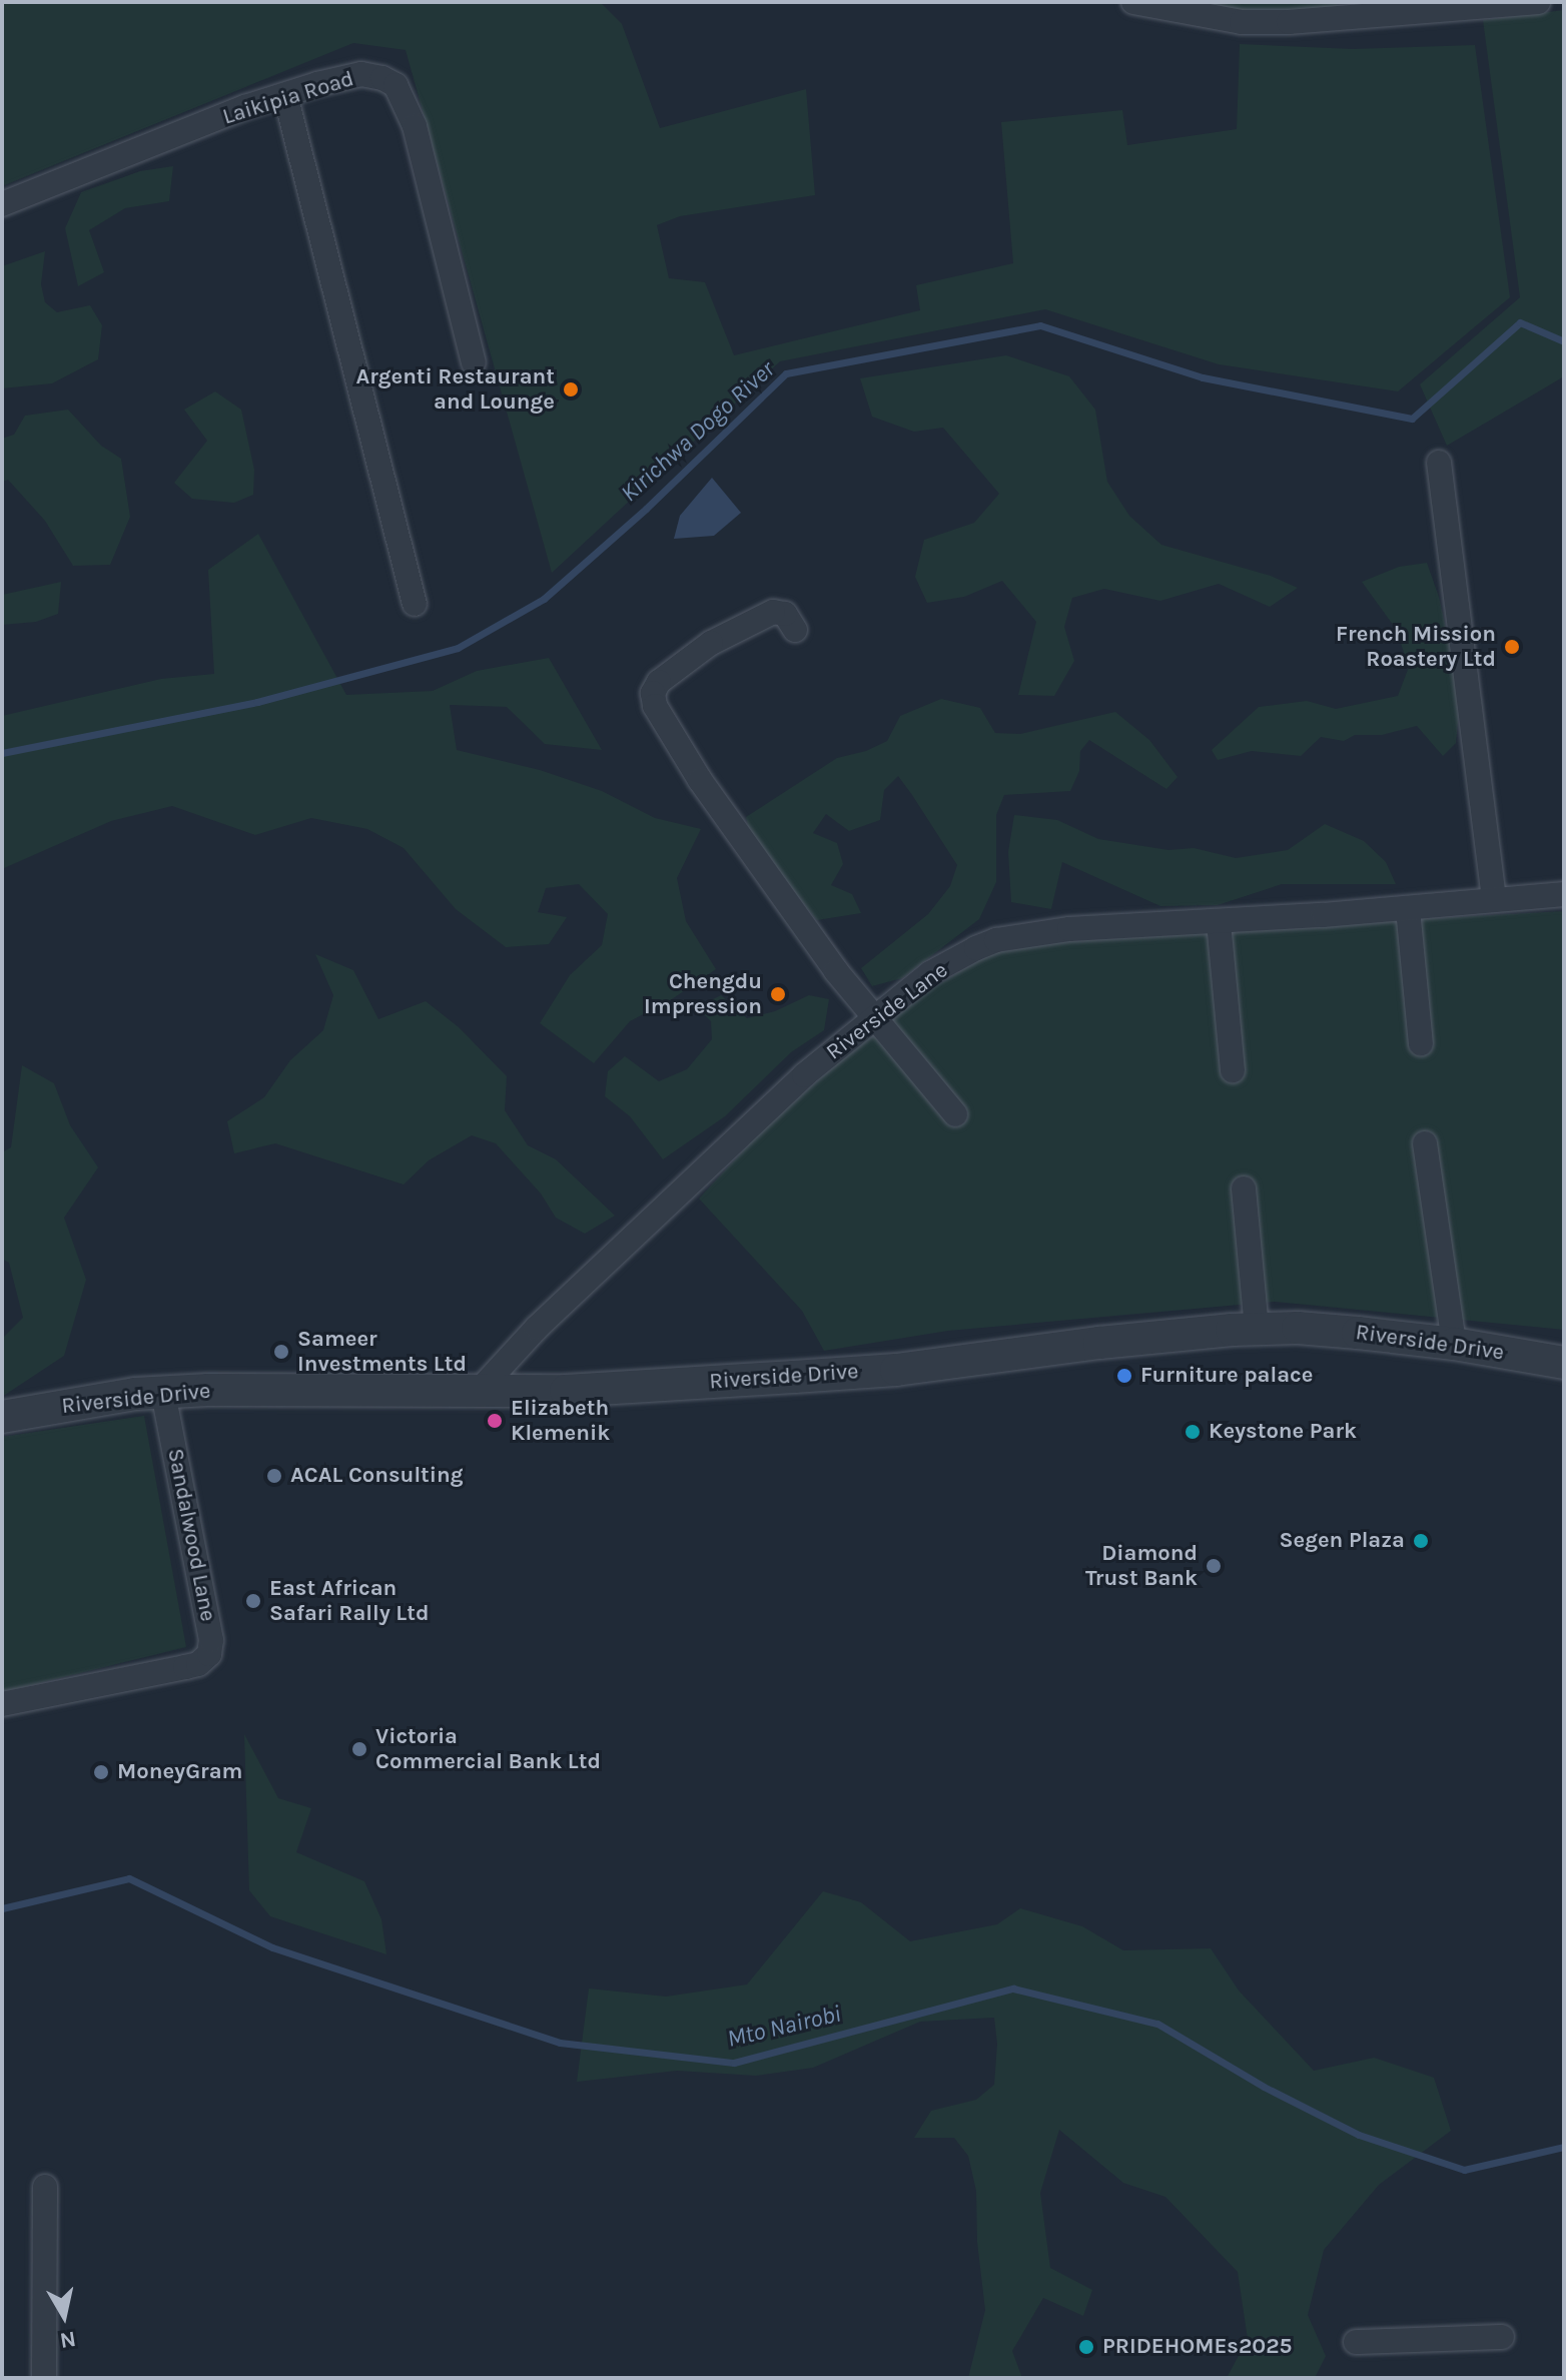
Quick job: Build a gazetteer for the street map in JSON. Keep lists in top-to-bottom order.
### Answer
{
  "streets": {
    "street": [
      "Laikipia Road",
      "Riverside Lane",
      "Riverside Drive",
      "Sandalwood Lane"
    ]
  },
  "crossings": [
    ["Riverside Lane", "Riverside Drive"],
    ["Riverside Drive", "Sandalwood Lane"]
  ],
  "water": ["Kirichwa Dogo River", "Mto Nairobi"],
  "places": [
    "Argenti Restaurant and Lounge",
    "French Mission Roastery Ltd",
    "Chengdu Impression",
    "Sameer Investments Ltd",
    "Furniture palace",
    "Elizabeth Klemenik",
    "Keystone Park",
    "ACAL Consulting",
    "Segen Plaza",
    "Diamond Trust Bank",
    "East African Safari Rally Ltd",
    "Victoria Commercial Bank Ltd",
    "MoneyGram",
    "PRIDEHOMEs2025"
  ],
  "north": "bottom"
}
